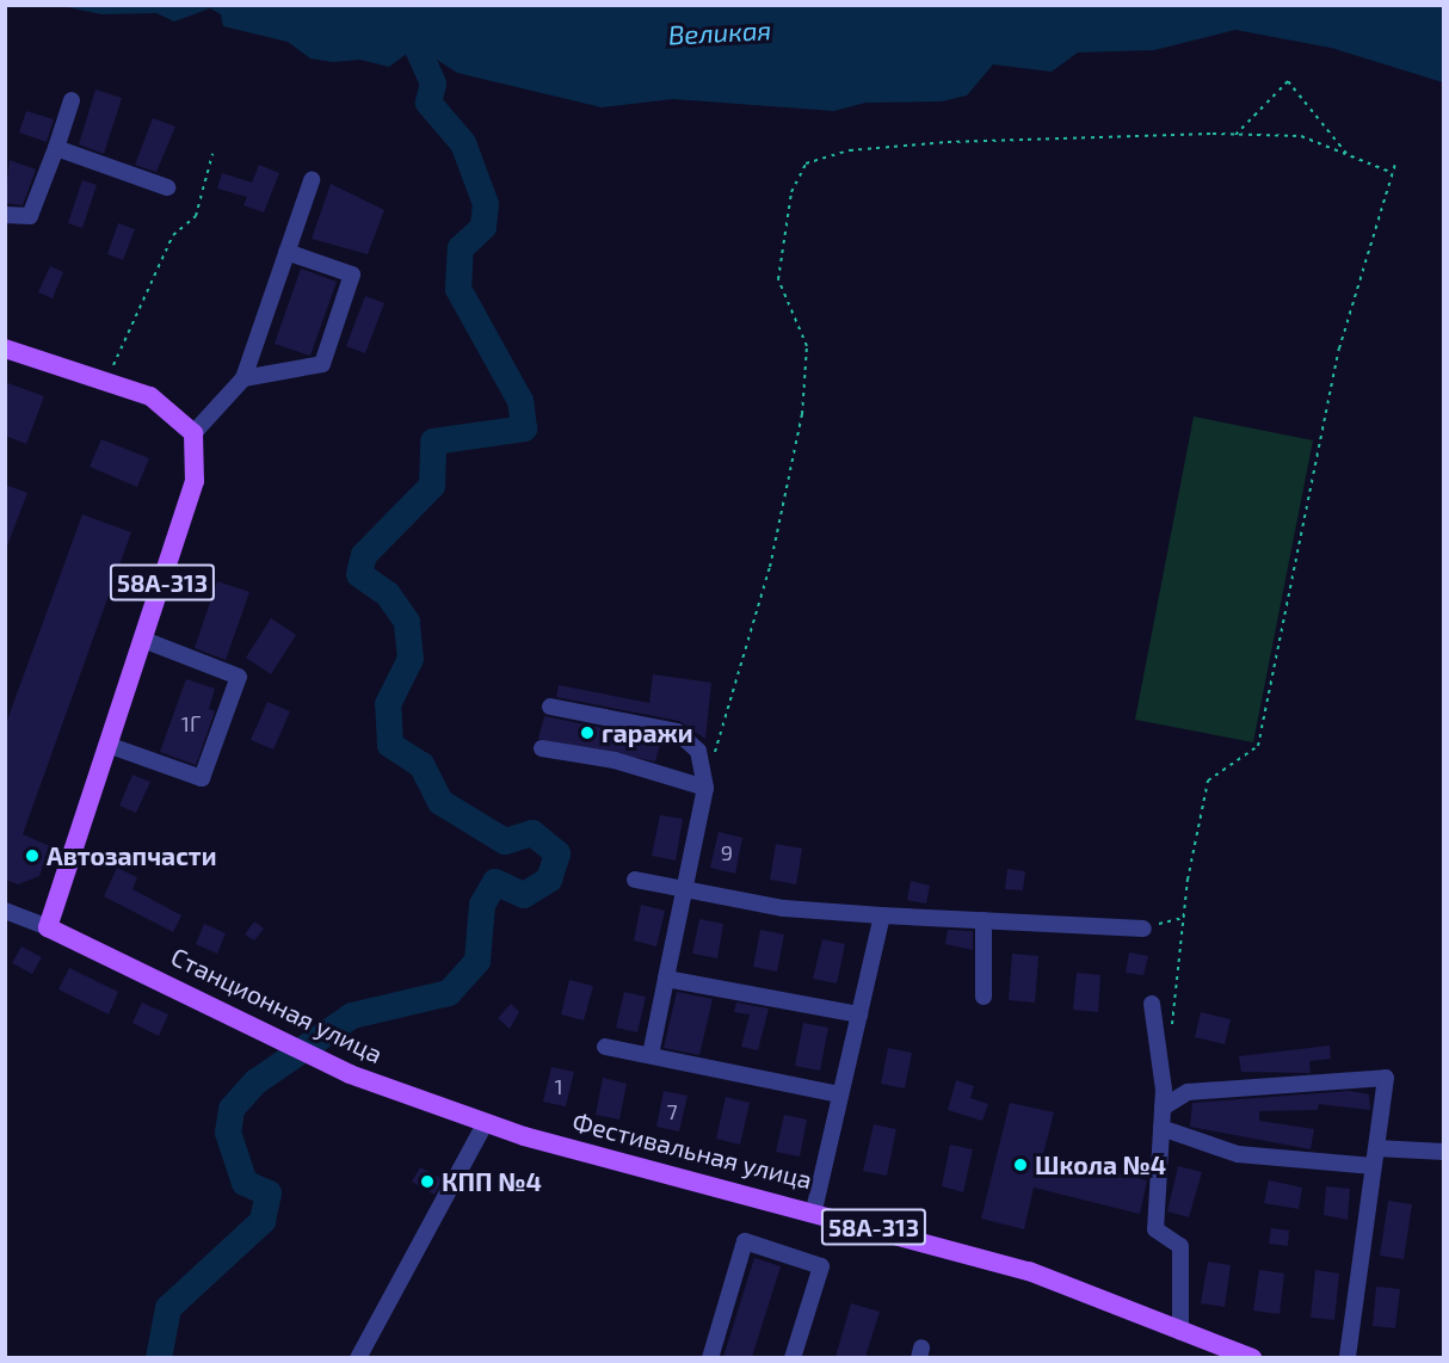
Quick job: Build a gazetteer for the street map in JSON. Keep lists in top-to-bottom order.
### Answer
{
  "streets": {
    "main road": ["58А-313", "Станционная улица", "Фестивальная улица"]
  },
  "crossings": [
    ["58А-313", "Станционная улица"],
    ["Станционная улица", "Фестивальная улица"]
  ],
  "water": ["Великая"],
  "places": [
    "гаражи",
    "Автозапчасти",
    "Школа №4",
    "КПП №4"
  ],
  "house_numbers": [
    "1Г",
    "9",
    "1",
    "7"
  ]
}
